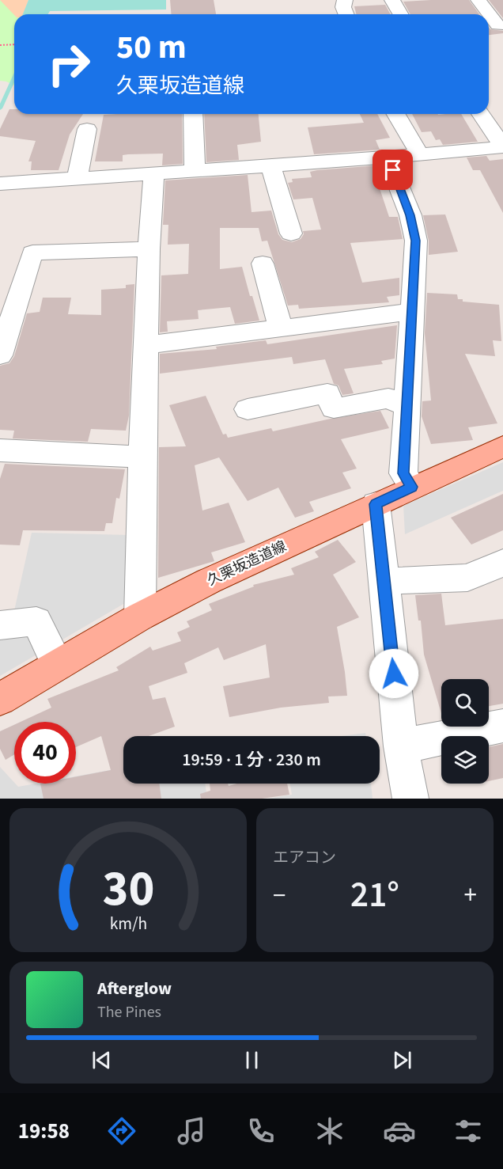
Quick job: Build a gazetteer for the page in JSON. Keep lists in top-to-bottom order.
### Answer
{
  "streets": {
    "main road": ["久栗坂造道線"]
  },
  "page": {
    "turn": ["50 m", "久栗坂造道線"],
    "limit": "40",
    "trip": "19:59 · 1 分 · 230 m",
    "tile": "エアコン",
    "heat": ["−", "21°", "+"],
    "song": ["Afterglow", "The Pines"],
    "tabs": "19:58",
    "gauge": ["30", "km/h"]
  }
}
